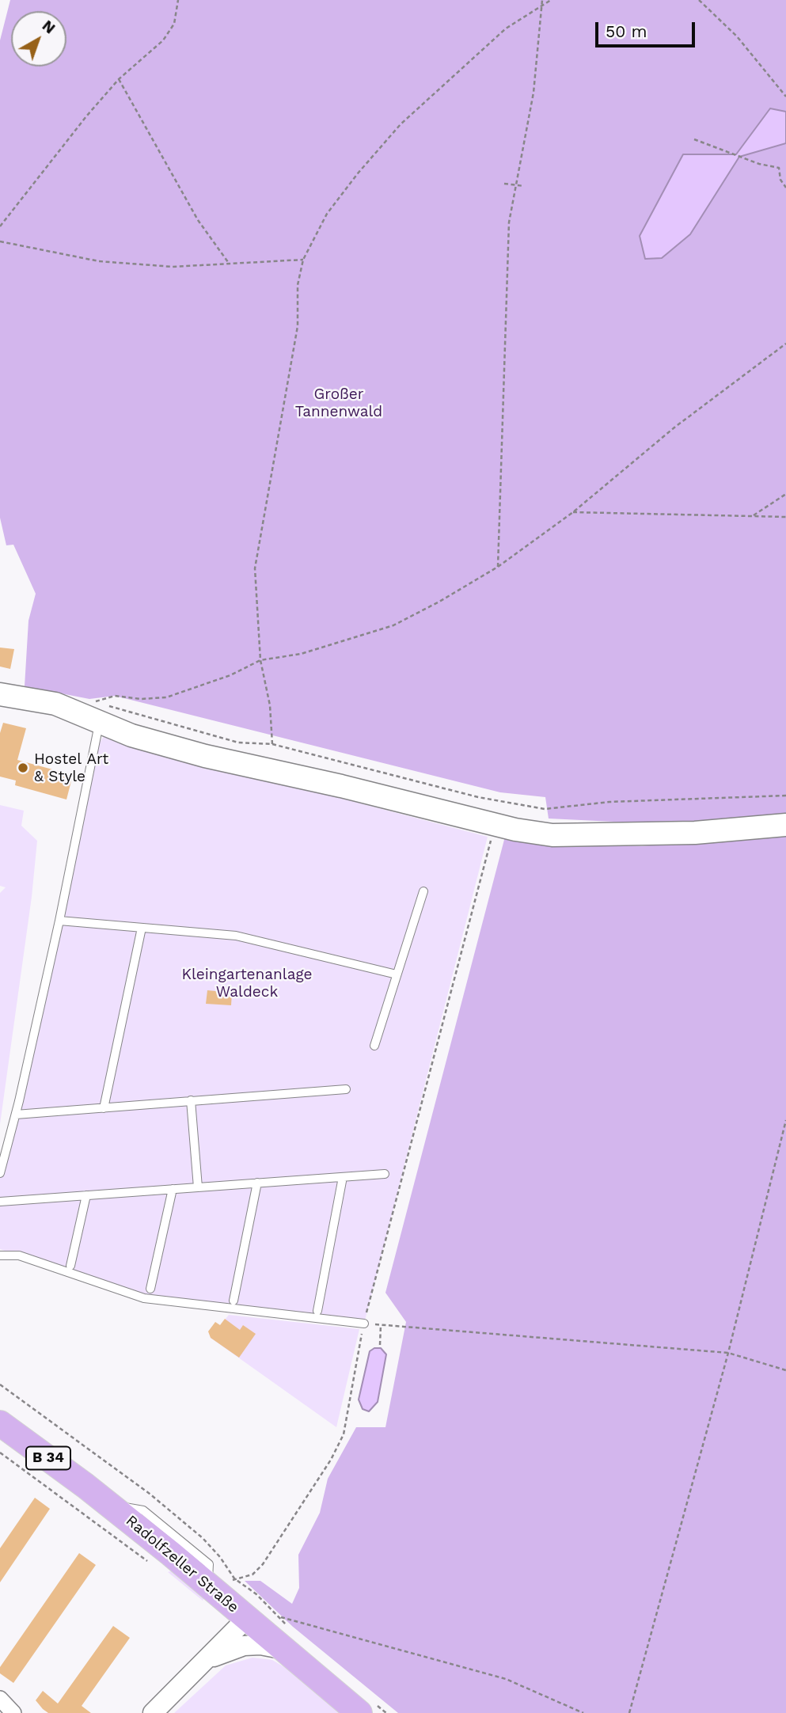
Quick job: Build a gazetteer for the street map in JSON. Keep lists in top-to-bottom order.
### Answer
{
  "streets": {
    "main road": ["B 34", "Radolfzeller Straße"]
  },
  "parks": ["Großer Tannenwald", "Kleingartenanlage Waldeck"],
  "places": ["Hostel Art & Style"],
  "scale_bar": "50 m",
  "north": "top right"
}
